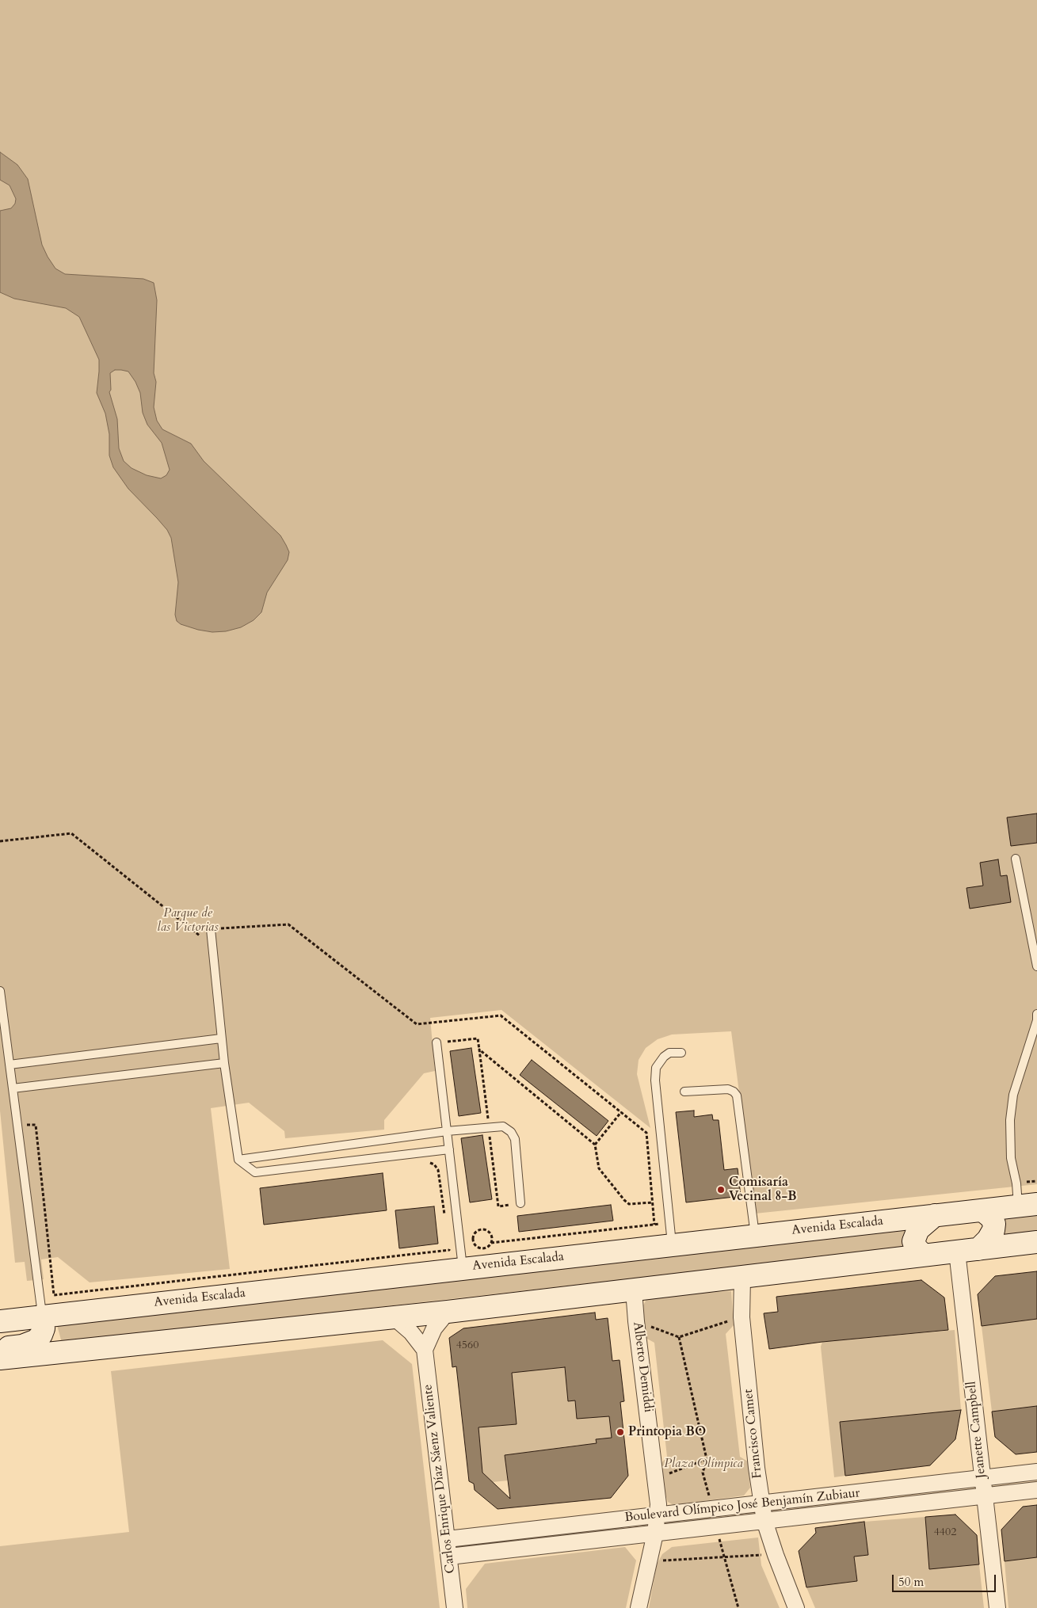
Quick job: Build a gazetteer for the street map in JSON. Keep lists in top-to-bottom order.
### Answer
{
  "streets": {
    "main road": ["Avenida Escalada"],
    "street": [
      "Alberto Demiddi",
      "Jeanette Campbell",
      "Francisco Camet",
      "Carlos Enrique Díaz Sáenz Valiente",
      "Boulevard Olímpico José Benjamín Zubiaur"
    ]
  },
  "crossings": [
    ["Alberto Demiddi", "Boulevard Olímpico José Benjamín Zubiaur"],
    ["Jeanette Campbell", "Boulevard Olímpico José Benjamín Zubiaur"],
    ["Francisco Camet", "Boulevard Olímpico José Benjamín Zubiaur"],
    ["Carlos Enrique Díaz Sáenz Valiente", "Boulevard Olímpico José Benjamín Zubiaur"]
  ],
  "parks": ["Parque de las Victorias", "Plaza Olímpica"],
  "places": ["Comisaría Vecinal 8-B", "Printopia BO"],
  "house_numbers": ["4560", "4402"],
  "scale_bar": "50 m"
}
